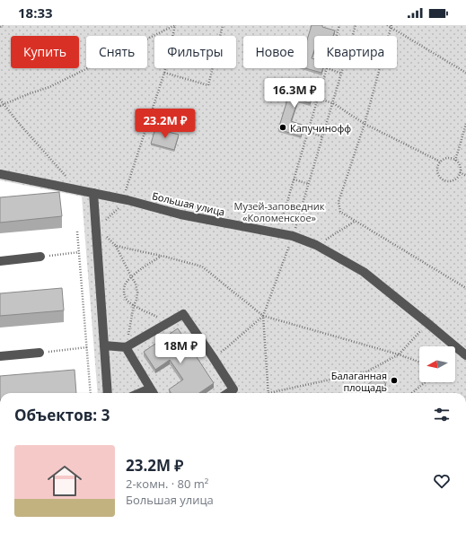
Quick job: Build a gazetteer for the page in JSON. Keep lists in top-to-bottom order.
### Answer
{
  "streets": {
    "street": ["Большая улица"]
  },
  "parks": ["Музей-заповедник «Коломенское»"],
  "places": ["Капучинофф", "Балаганная площадь"],
  "north": "left",
  "page": {
    "status": "18:33",
    "chip": [
      "Купить",
      "Снять",
      "Фильтры",
      "Новое",
      "Квартира"
    ],
    "price": ["16.3M ₽", "23.2M ₽", "18M ₽"],
    "heading": "Объектов: 3",
    "list": [
      {
        "name": "23.2M ₽",
        "note": "2-комн. · 80 m² · Большая улица"
      }
    ]
  }
}
